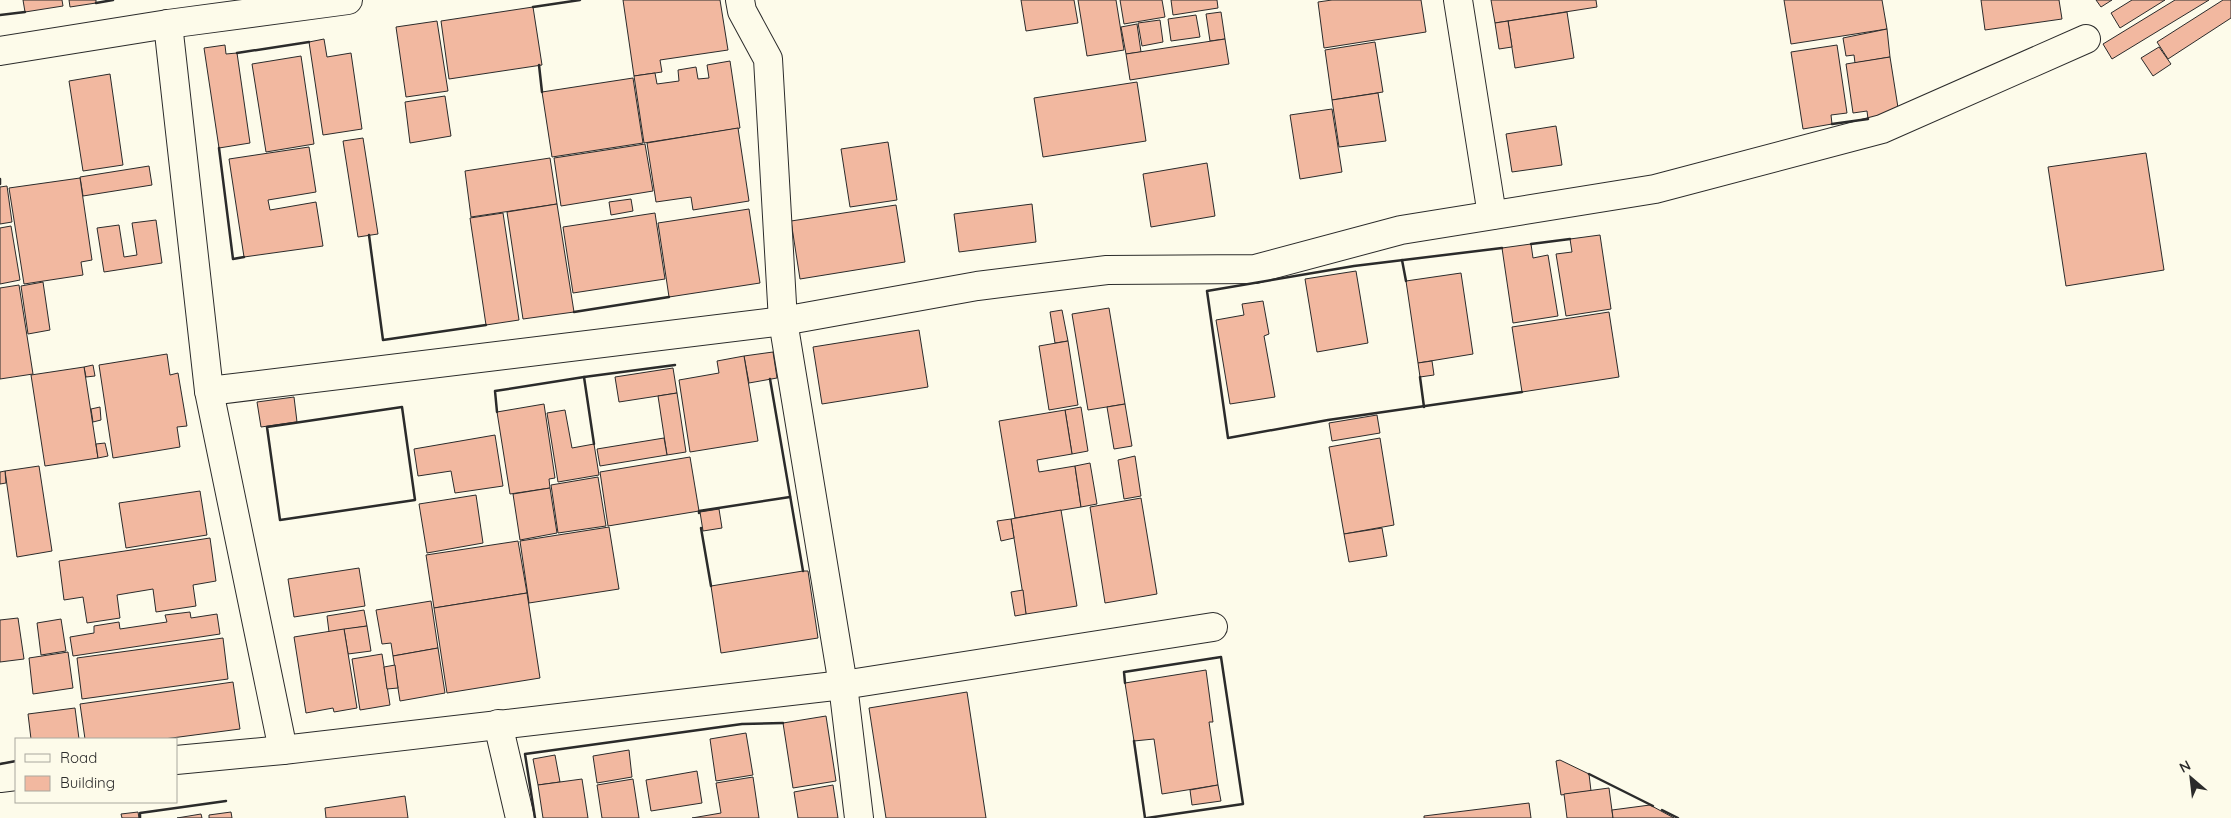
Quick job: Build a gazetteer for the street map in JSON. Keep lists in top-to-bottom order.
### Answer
{
  "legend": ["Road", "Building"],
  "north": "top left"
}
